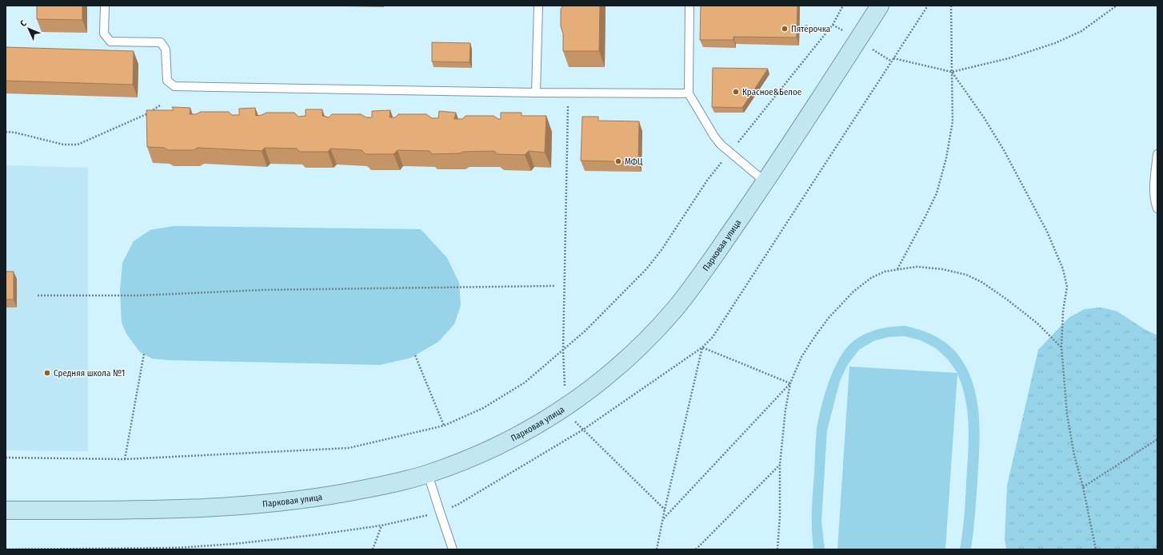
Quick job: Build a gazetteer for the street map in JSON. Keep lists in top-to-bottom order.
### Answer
{
  "streets": {
    "street": ["Парковая улица"]
  },
  "places": [
    "Пятёрочка",
    "Красное&Белое",
    "МФЦ",
    "Средняя школа №1"
  ],
  "north": "top left"
}
